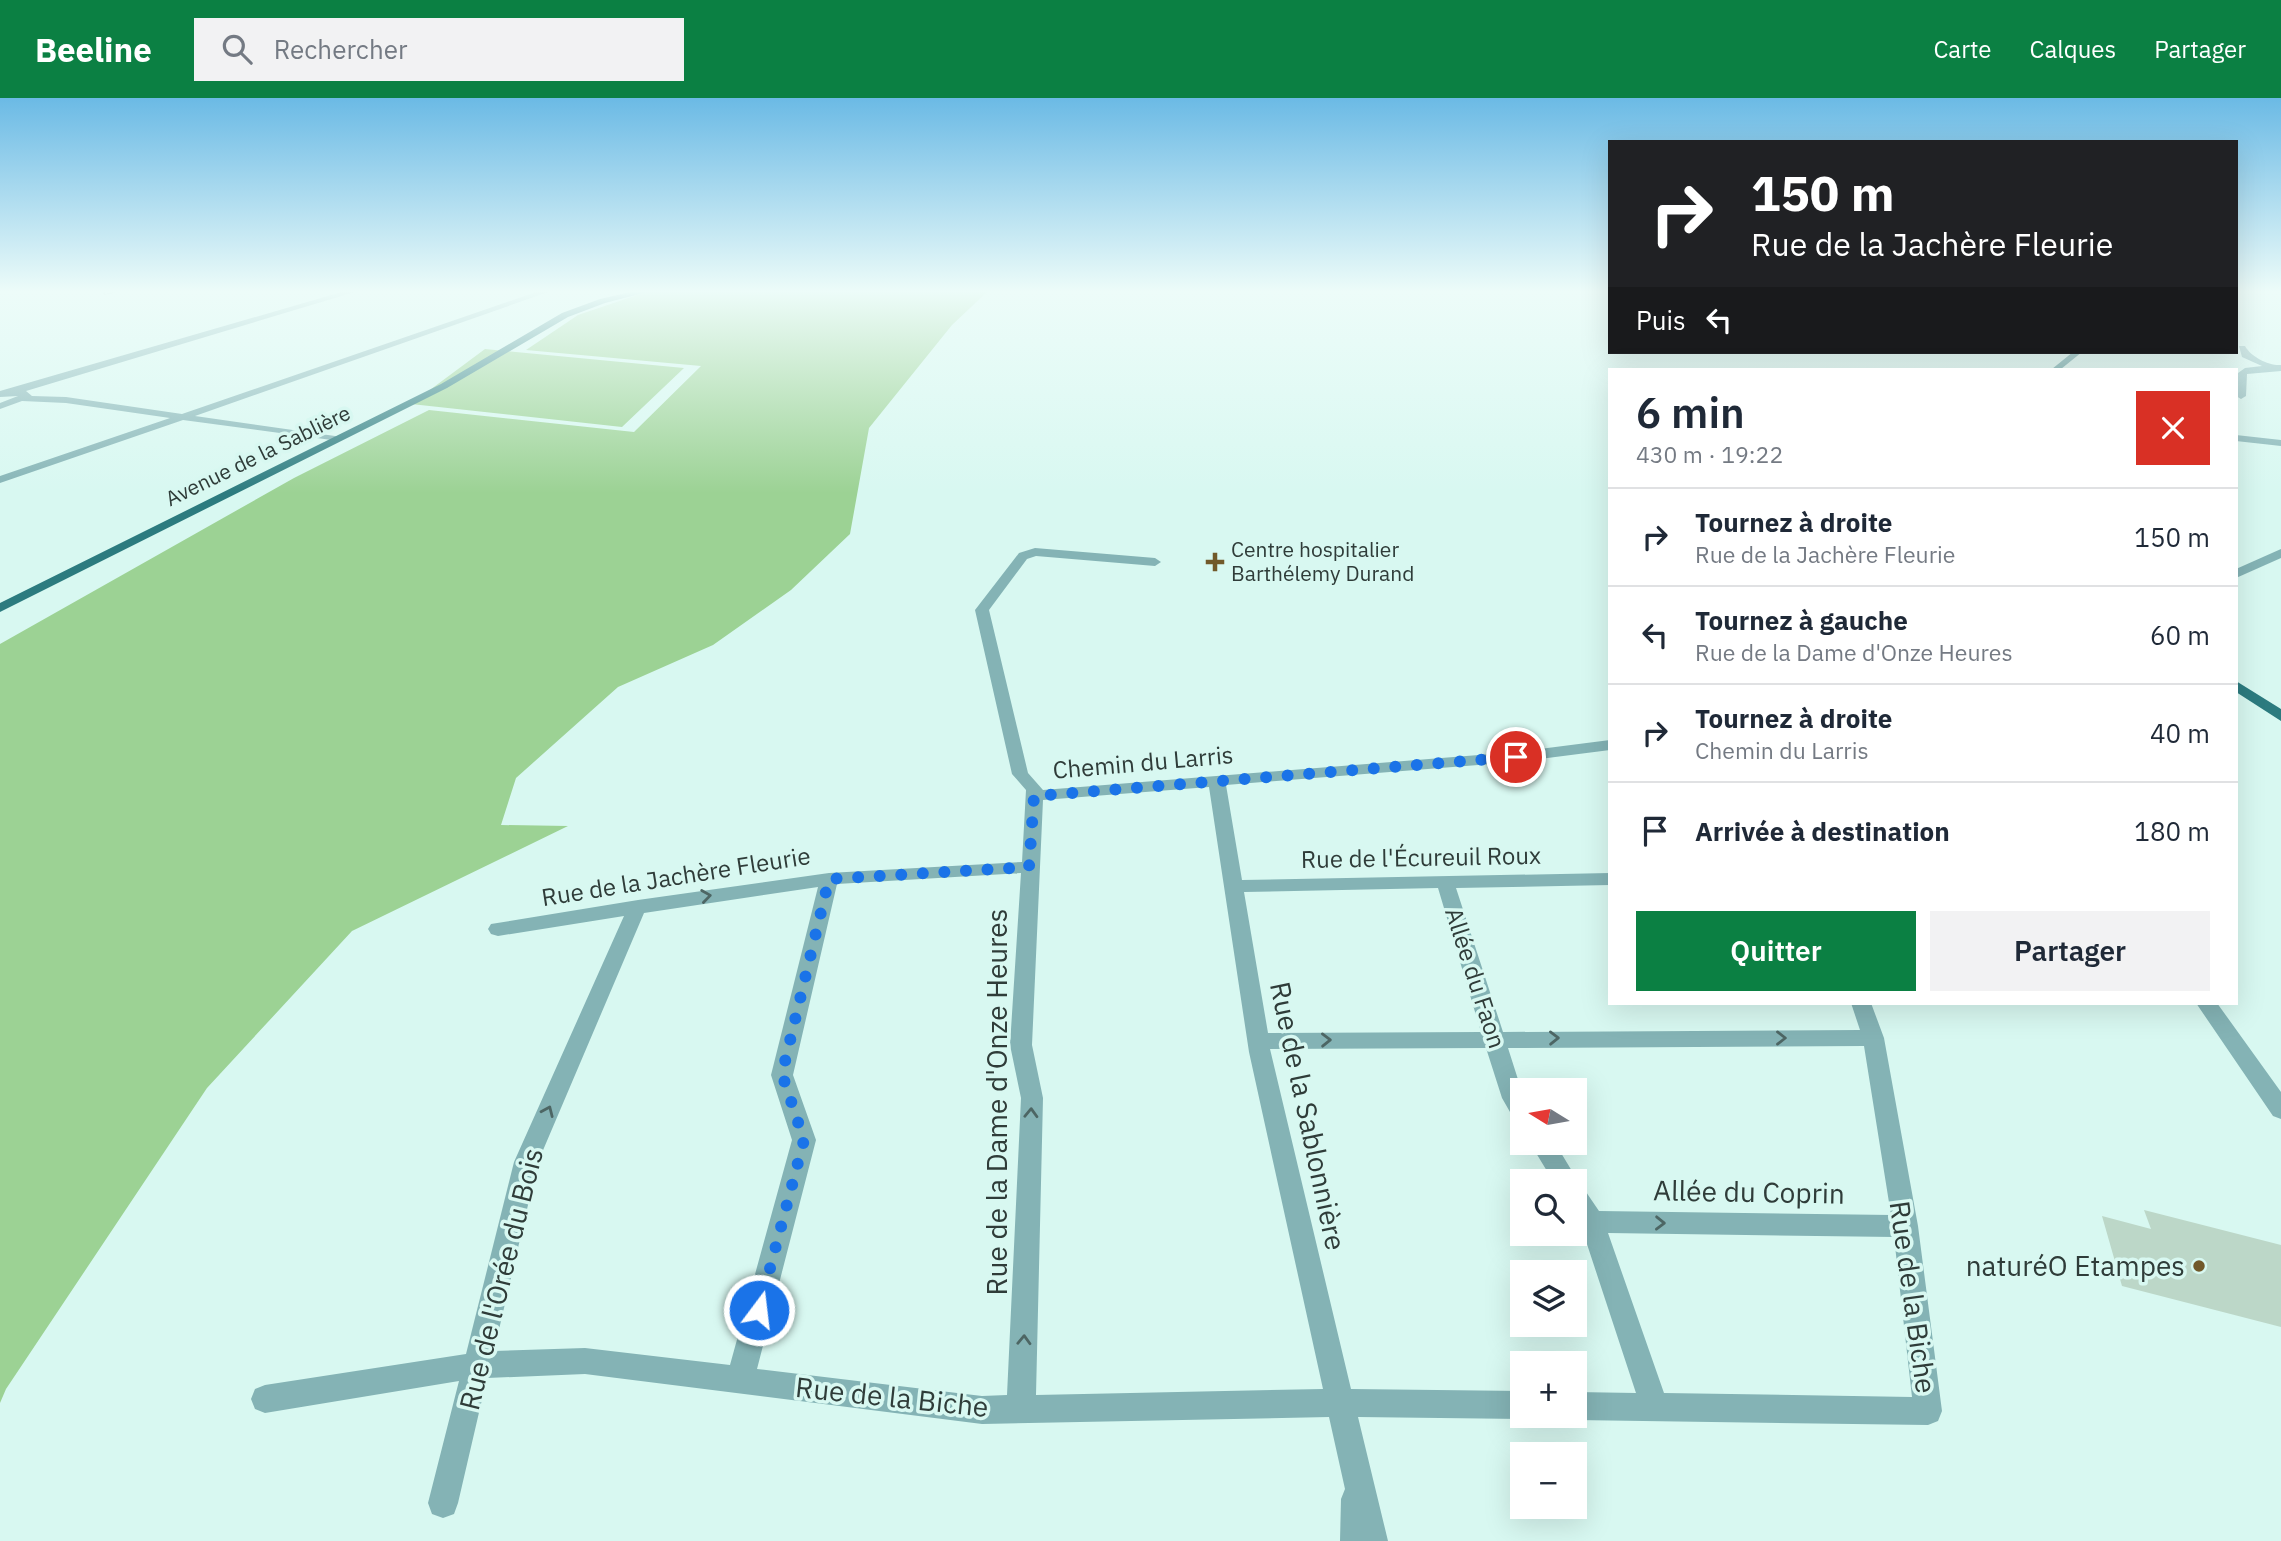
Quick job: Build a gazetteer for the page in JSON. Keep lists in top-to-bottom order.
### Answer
{
  "streets": {
    "main road": ["Avenue de la Sablière"],
    "street": [
      "Chemin du Larris",
      "Rue de l'Écureuil Roux",
      "Rue de la Jachère Fleurie",
      "Allée du Faon",
      "Rue de la Dame d'Onze Heures",
      "Rue de la Sablonnière",
      "Allée du Coprin",
      "Rue de l'Orée du Bois",
      "Rue de la Biche"
    ]
  },
  "crossings": [
    ["Chemin du Larris", "Rue de la Dame d'Onze Heures"],
    ["Chemin du Larris", "Rue de la Sablonnière"],
    ["Rue de l'Écureuil Roux", "Allée du Faon"],
    ["Rue de l'Écureuil Roux", "Rue de la Sablonnière"],
    ["Rue de la Jachère Fleurie", "Rue de la Dame d'Onze Heures"],
    ["Rue de la Jachère Fleurie", "Rue de l'Orée du Bois"],
    ["Rue de la Dame d'Onze Heures", "Rue de la Biche"],
    ["Rue de la Sablonnière", "Rue de la Biche"],
    ["Allée du Coprin", "Rue de la Biche"],
    ["Rue de l'Orée du Bois", "Rue de la Biche"]
  ],
  "one_way": [
    "Rue de la Jachère Fleurie",
    "Rue de la Dame d'Onze Heures",
    "Allée du Coprin",
    "Rue de l'Orée du Bois"
  ],
  "places": {
    "health": ["Centre hospitalier Barthélemy Durand"],
    "other": ["naturéO Etampes"]
  },
  "north": "left",
  "page": {
    "header": "Beeline",
    "search": "Rechercher",
    "nav": ["Carte", "Calques", "Partager"],
    "turn": ["150 m", "Rue de la Jachère Fleurie"],
    "then": "Puis",
    "heading": ["6 min", "430 m · 19:22"],
    "list": [
      {
        "name": "Tournez à droite",
        "note": "Rue de la Jachère Fleurie",
        "value": "150 m"
      },
      {
        "name": "Tournez à gauche",
        "note": "Rue de la Dame d'Onze Heures",
        "value": "60 m"
      },
      {
        "name": "Tournez à droite",
        "note": "Chemin du Larris",
        "value": "40 m"
      },
      {
        "name": "Arrivée à destination",
        "value": "180 m"
      }
    ],
    "buttons": ["Quitter", "Partager"],
    "map_buttons": ["+", "−"]
  }
}
